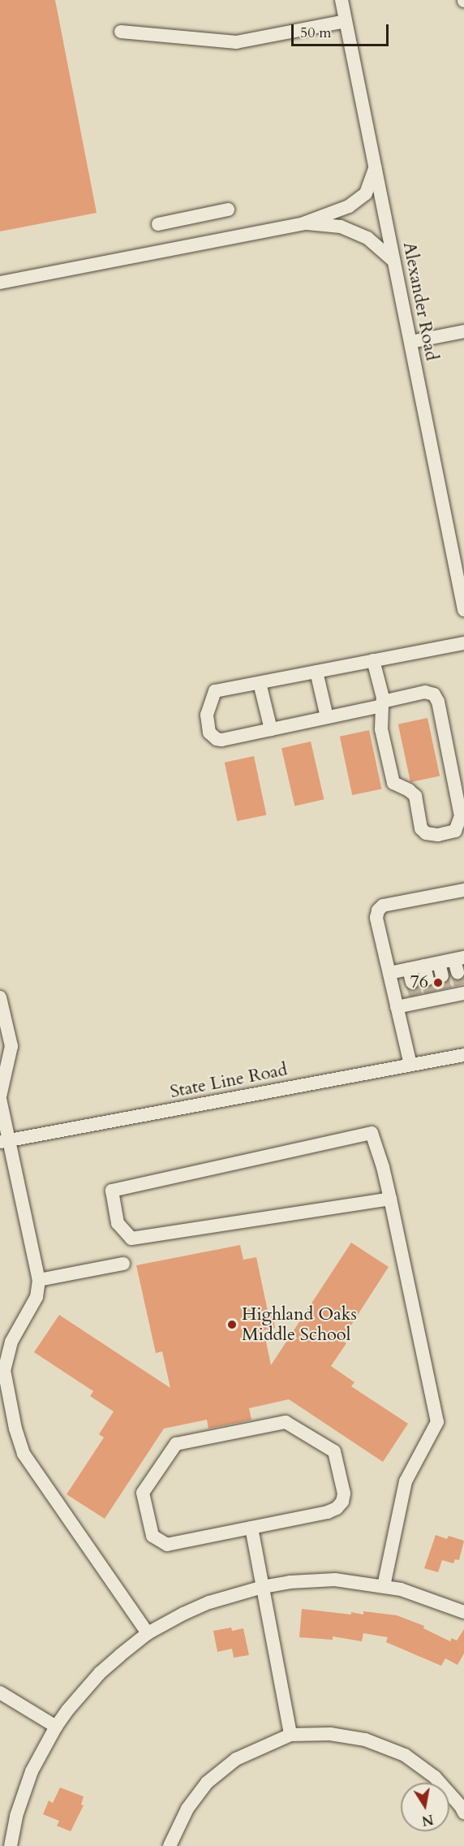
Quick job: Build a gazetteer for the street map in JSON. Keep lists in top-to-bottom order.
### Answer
{
  "streets": {
    "street": ["Alexander Road", "State Line Road"]
  },
  "places": ["76", "Highland Oaks Middle School"],
  "scale_bar": "50 m",
  "north": "bottom"
}
